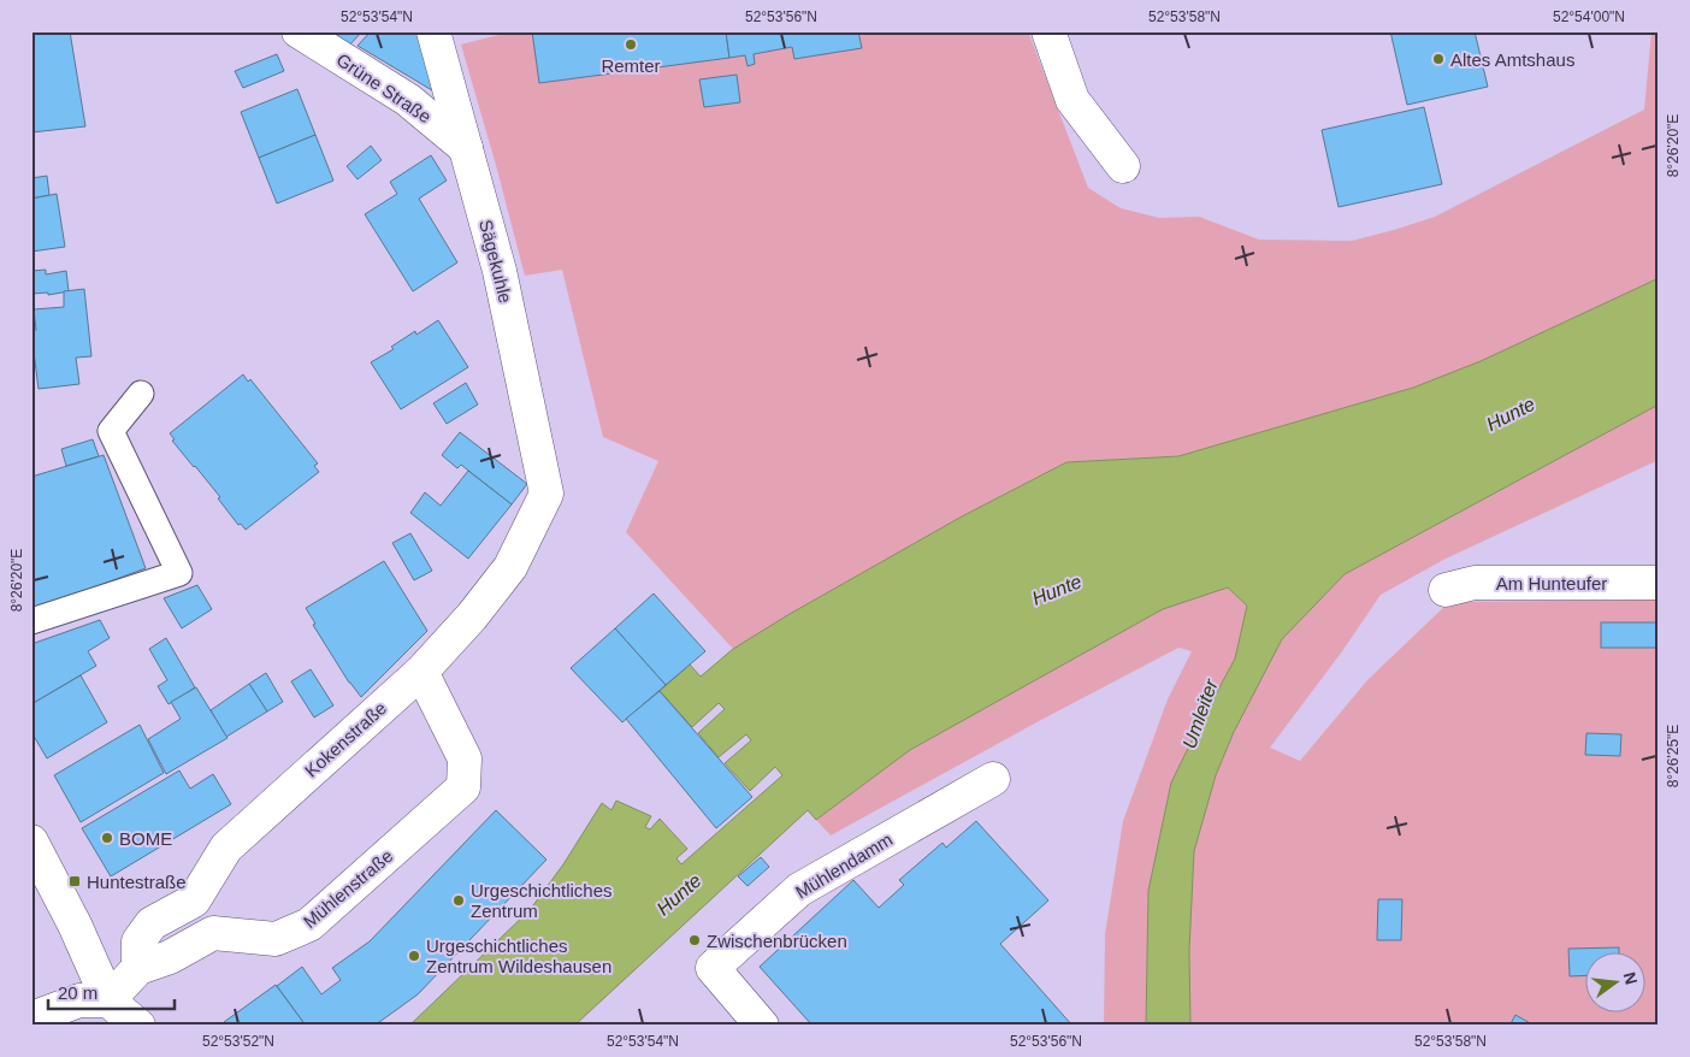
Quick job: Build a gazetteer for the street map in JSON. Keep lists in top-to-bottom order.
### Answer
{
  "streets": {
    "street": [
      "Grüne Straße",
      "Sägekuhle",
      "Am Hunteufer",
      "Kokenstraße",
      "Mühlendamm",
      "Mühlenstraße"
    ]
  },
  "crossings": [
    ["Grüne Straße", "Sägekuhle"],
    ["Sägekuhle", "Kokenstraße"],
    ["Kokenstraße", "Mühlenstraße"]
  ],
  "water": ["Hunte", "Umleiter"],
  "places": {
    "other": [
      "Remter",
      "Altes Amtshaus",
      "BOME",
      "Urgeschichtliches Zentrum",
      "Zwischenbrücken",
      "Urgeschichtliches Zentrum Wildeshausen"
    ],
    "transit": ["Huntestraße"]
  },
  "scale_bar": "20 m",
  "north": "right",
  "coordinates": [
    "52°53'54\"N",
    "52°53'56\"N",
    "52°53'58\"N",
    "52°54'00\"N",
    "8°26'20\"E",
    "8°26'25\"E",
    "52°53'52\"N"
  ]
}
